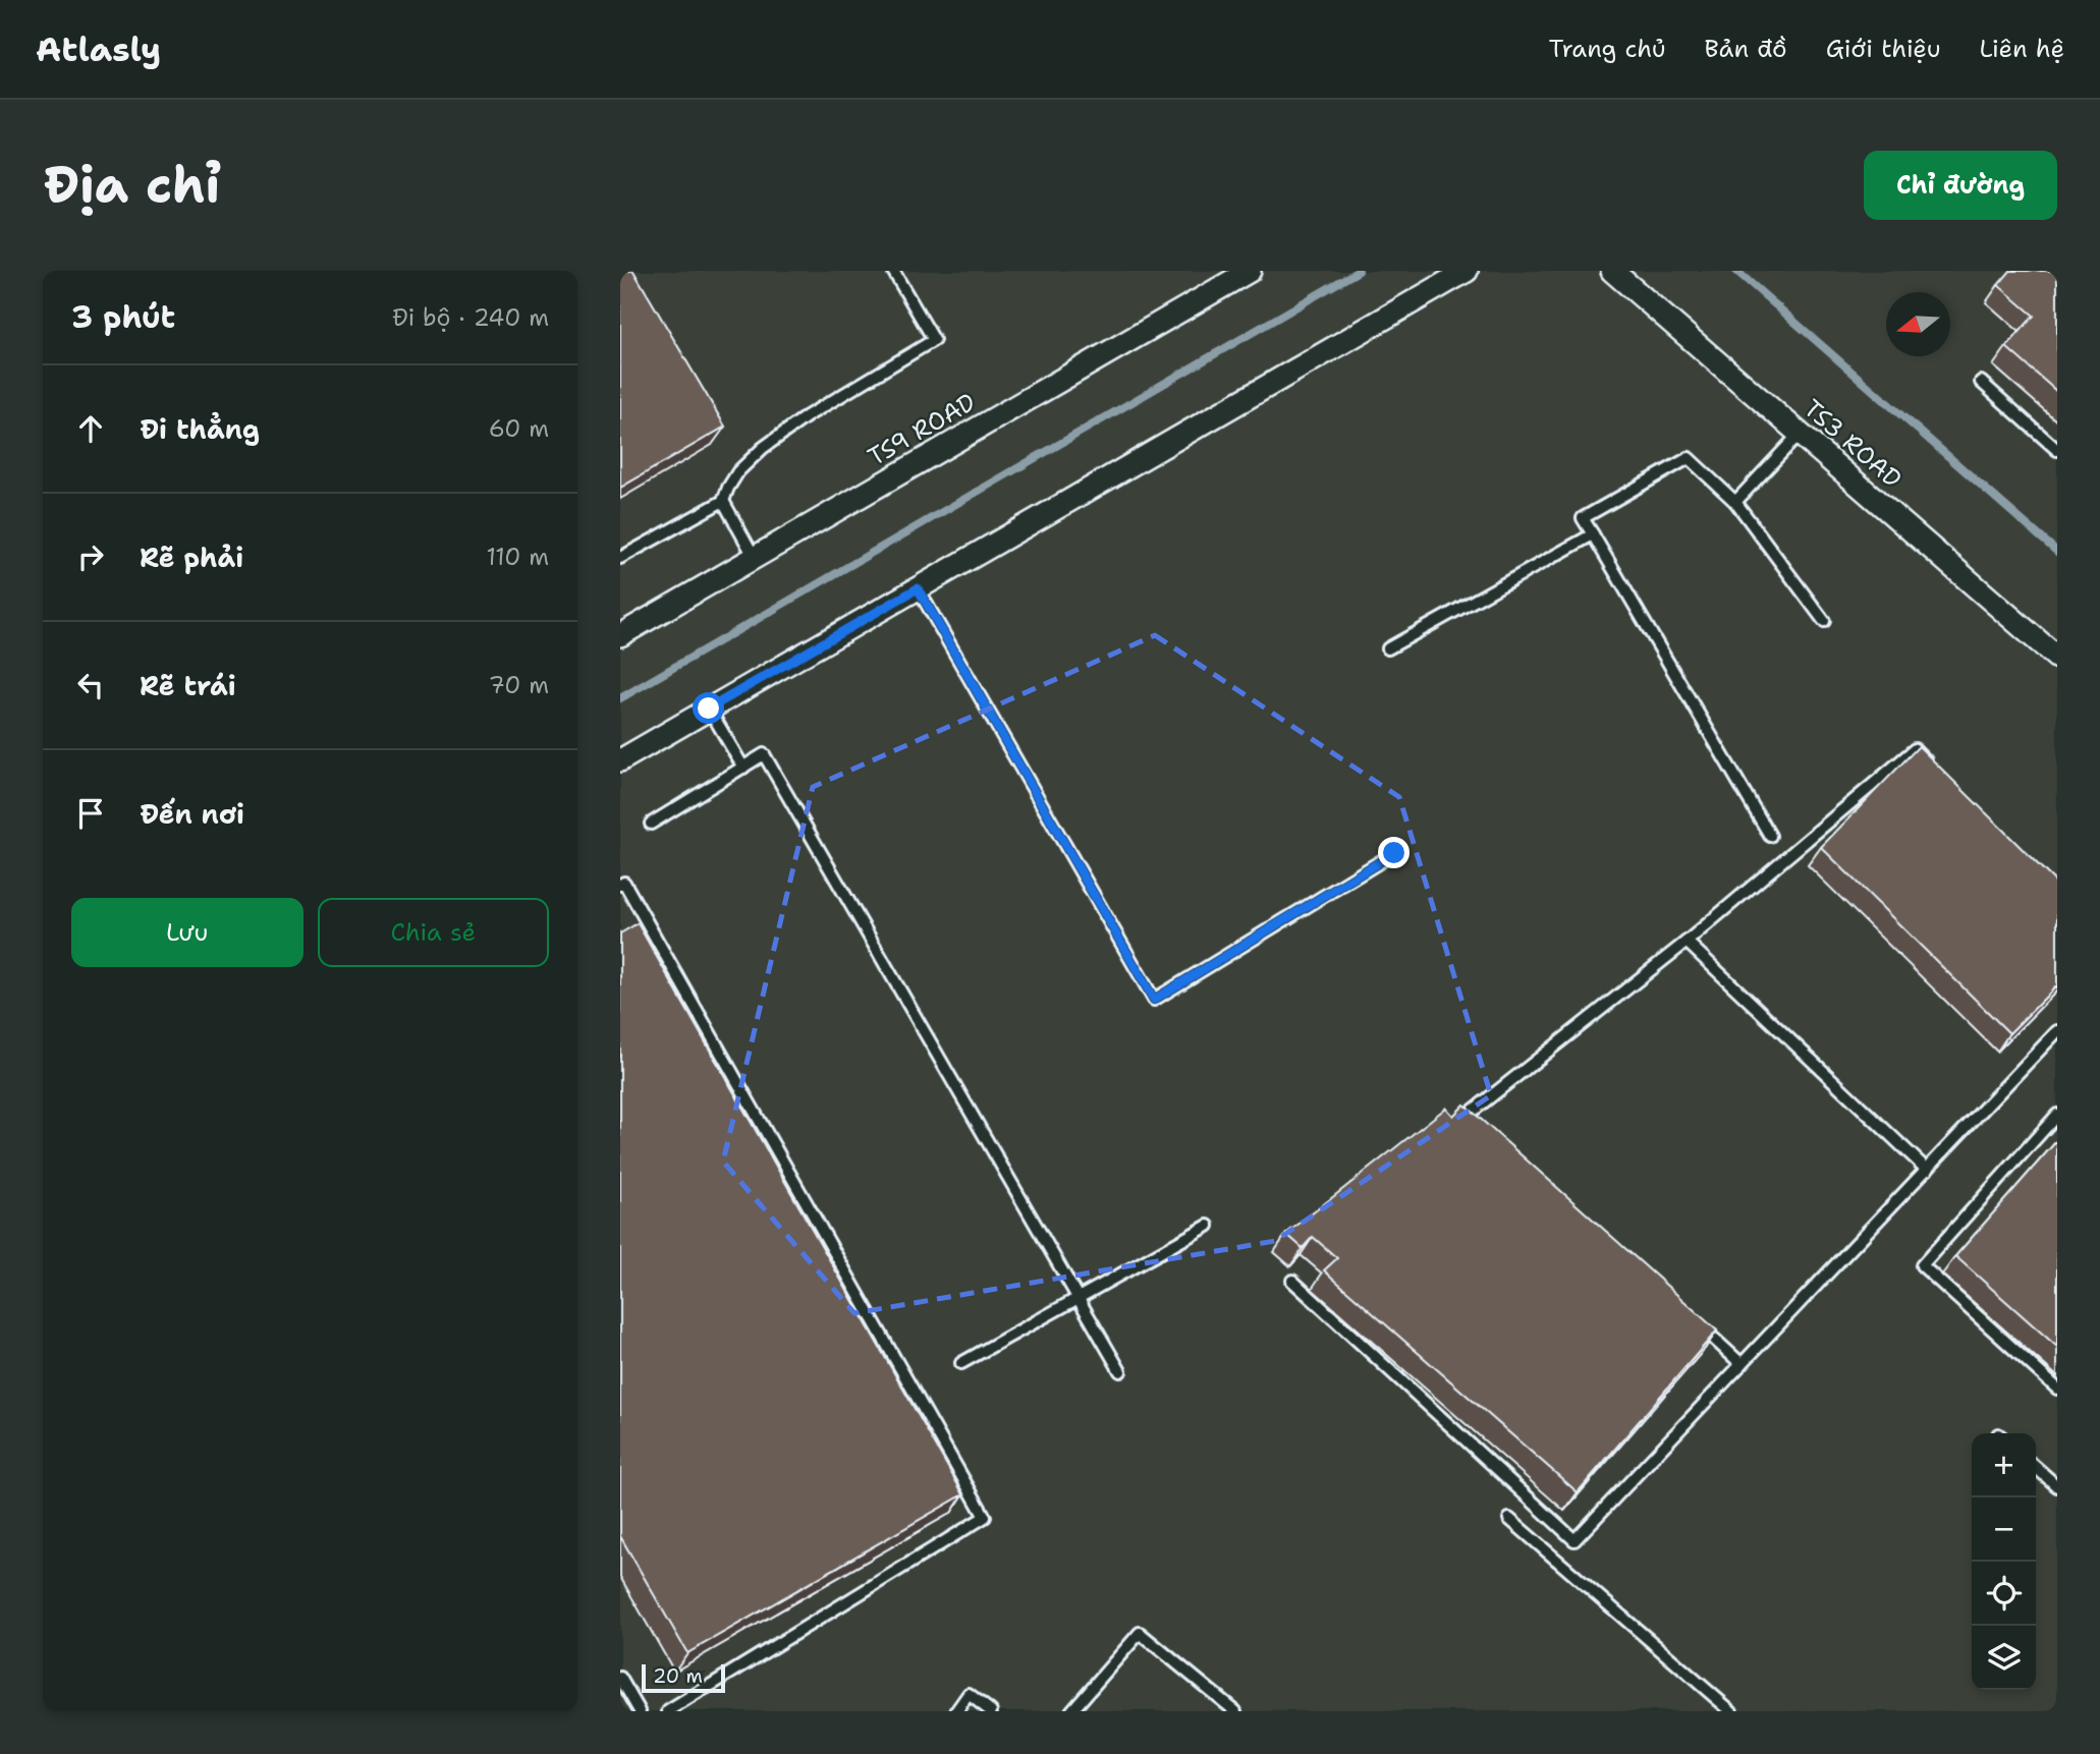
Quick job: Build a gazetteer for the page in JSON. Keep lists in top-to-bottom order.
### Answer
{
  "streets": {
    "street": ["TS9 ROAD", "TS3 ROAD"]
  },
  "scale_bar": "20 m",
  "north": "left",
  "page": {
    "header": "Atlasly",
    "nav": [
      "Trang chủ",
      "Bản đồ",
      "Giới thiệu",
      "Liên hệ"
    ],
    "buttons": [
      "Chỉ đường",
      ["Lưu", "Chia sẻ"]
    ],
    "title": "Địa chỉ",
    "heading": ["3 phút", "Đi bộ · 240 m"],
    "list": [
      ["Đi thẳng", "60 m"],
      ["Rẽ phải", "110 m"],
      ["Rẽ trái", "70 m"],
      "Đến nơi"
    ],
    "map_buttons": ["+", "−"],
    "scale": "20 m"
  }
}
